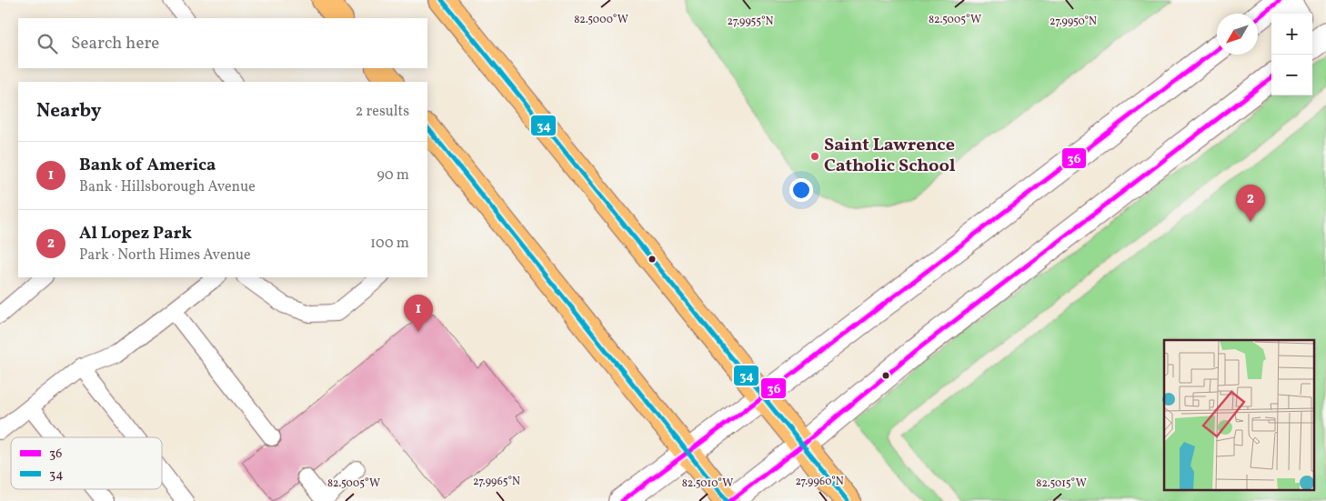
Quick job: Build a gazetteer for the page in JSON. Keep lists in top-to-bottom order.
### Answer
{
  "places": ["Saint Lawrence Catholic School"],
  "lines": ["transit line 36", "transit line 34"],
  "legend": ["36", "34"],
  "north": "bottom left",
  "page": {
    "map_buttons": ["+", "−"],
    "search": "Search here",
    "heading": ["Nearby", "2 results"],
    "list": [
      {
        "mark": "1",
        "name": "Bank of America",
        "note": "Bank · Hillsborough Avenue",
        "value": "90 m"
      },
      {
        "mark": "2",
        "name": "Al Lopez Park",
        "note": "Park · North Himes Avenue",
        "value": "100 m"
      }
    ],
    "pins": ["2", "1"]
  },
  "coordinates": [
    "82.5000°W",
    "82.5005°W",
    "27.9955°N",
    "27.9950°N",
    "27.9965°N",
    "27.9960°N",
    "82.5010°W",
    "82.5015°W"
  ]
}
